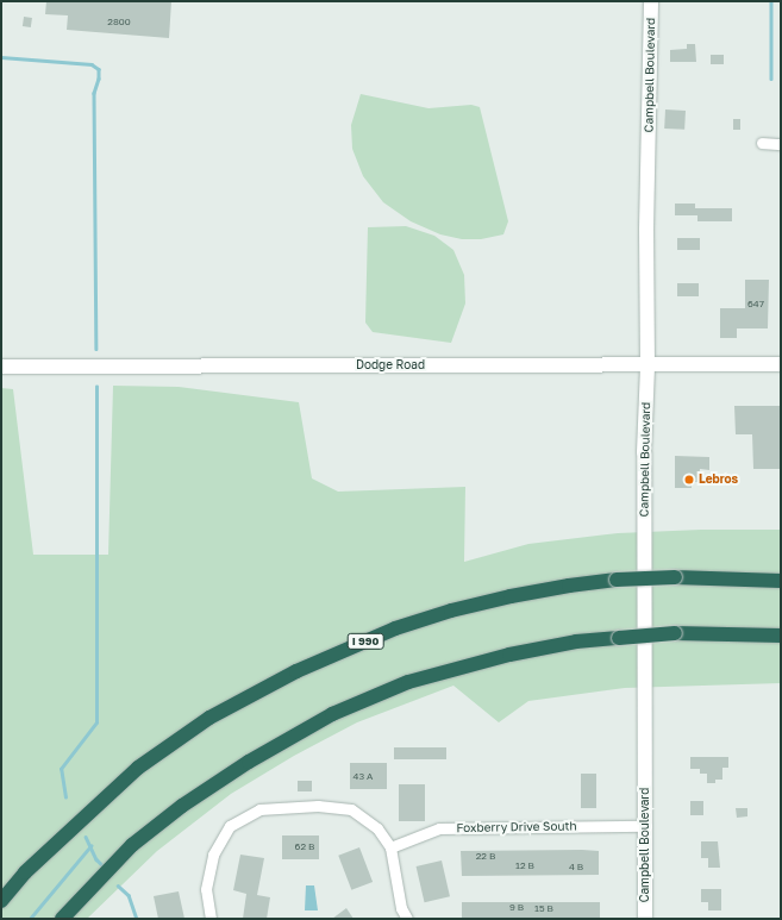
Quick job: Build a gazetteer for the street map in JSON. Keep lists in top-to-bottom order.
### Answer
{
  "streets": {
    "highway": ["I 990"],
    "main road": ["Campbell Boulevard", "Dodge Road"],
    "street": ["Foxberry Drive South"]
  },
  "crossings": [
    ["Campbell Boulevard", "Dodge Road"],
    ["Campbell Boulevard", "Foxberry Drive South"]
  ],
  "places": ["Lebros"],
  "house_numbers": [
    "2800",
    "647",
    "43 A",
    "62 B",
    "22 B",
    "12 B",
    "4 B",
    "9 B",
    "15 B"
  ]
}
